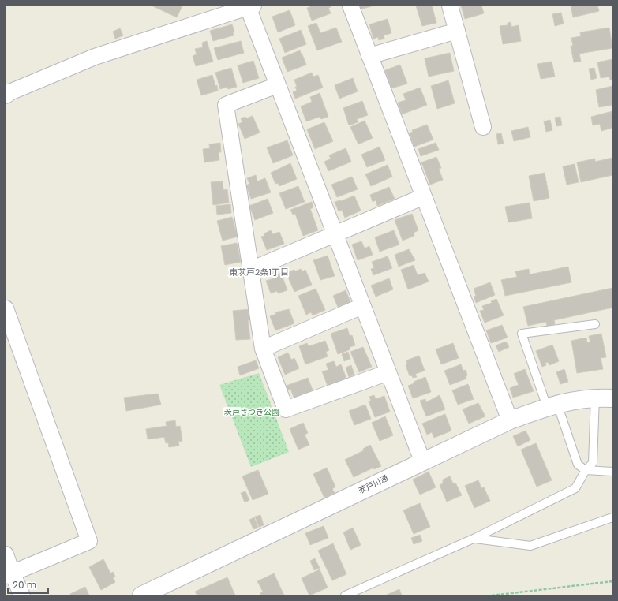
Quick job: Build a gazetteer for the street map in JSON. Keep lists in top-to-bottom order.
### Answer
{
  "streets": {
    "street": ["茨戸川通"]
  },
  "districts": ["東茨戸2条1丁目"],
  "parks": ["茨戸さつき公園"],
  "scale_bar": "20 m"
}
